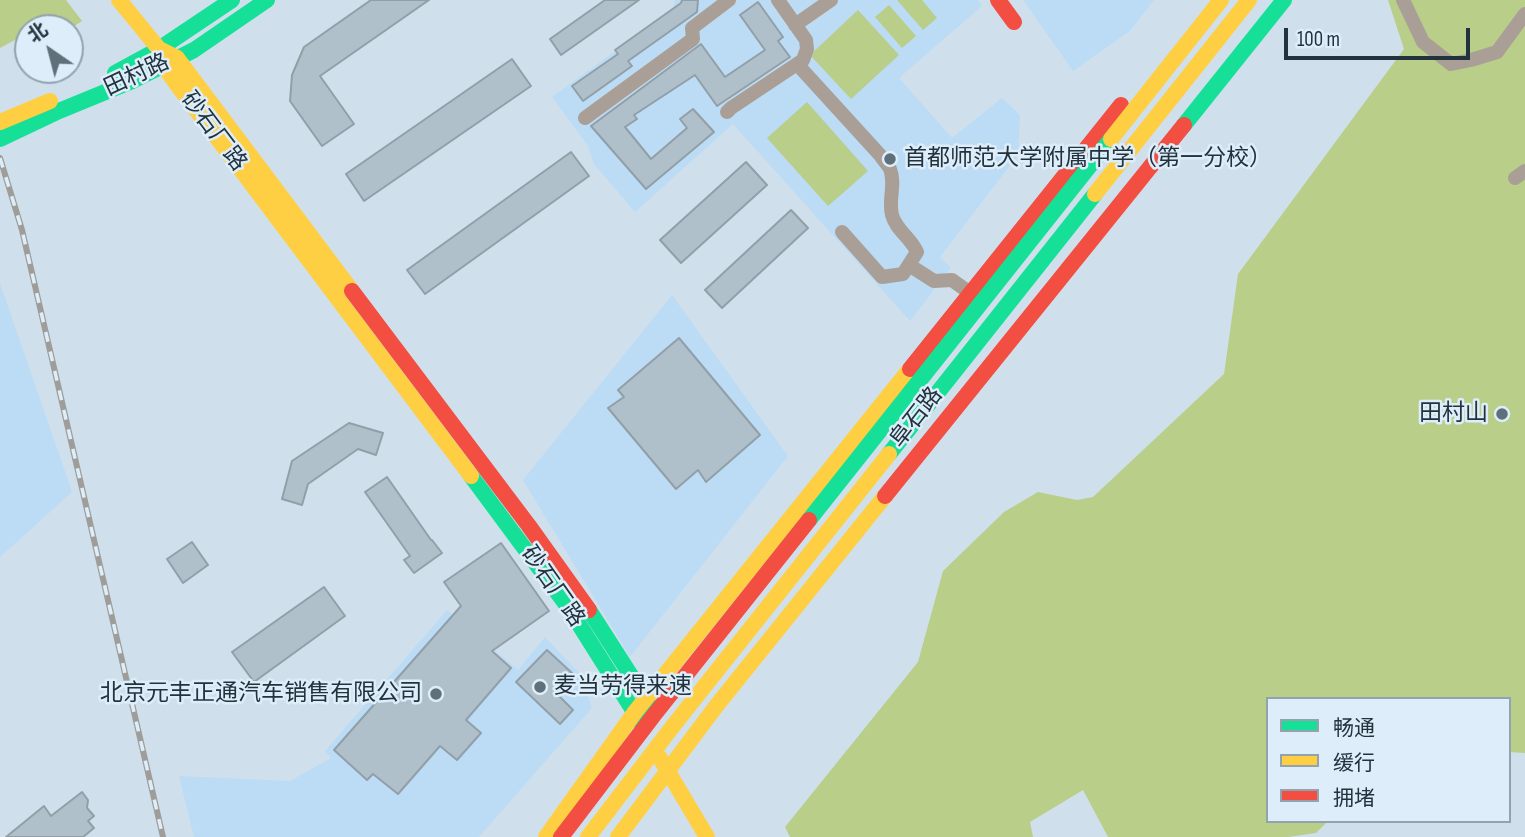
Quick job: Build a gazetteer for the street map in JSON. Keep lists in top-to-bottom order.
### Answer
{
  "streets": {
    "main road": ["田村路", "砂石厂路", "阜石路"]
  },
  "crossings": [
    ["田村路", "砂石厂路"],
    ["砂石厂路", "阜石路"]
  ],
  "places": [
    "首都师范大学附属中学（第一分校）",
    "田村山",
    "麦当劳得来速",
    "北京元丰正通汽车销售有限公司"
  ],
  "legend": ["畅通", "缓行", "拥堵"],
  "scale_bar": "100 m",
  "north": "top left"
}
